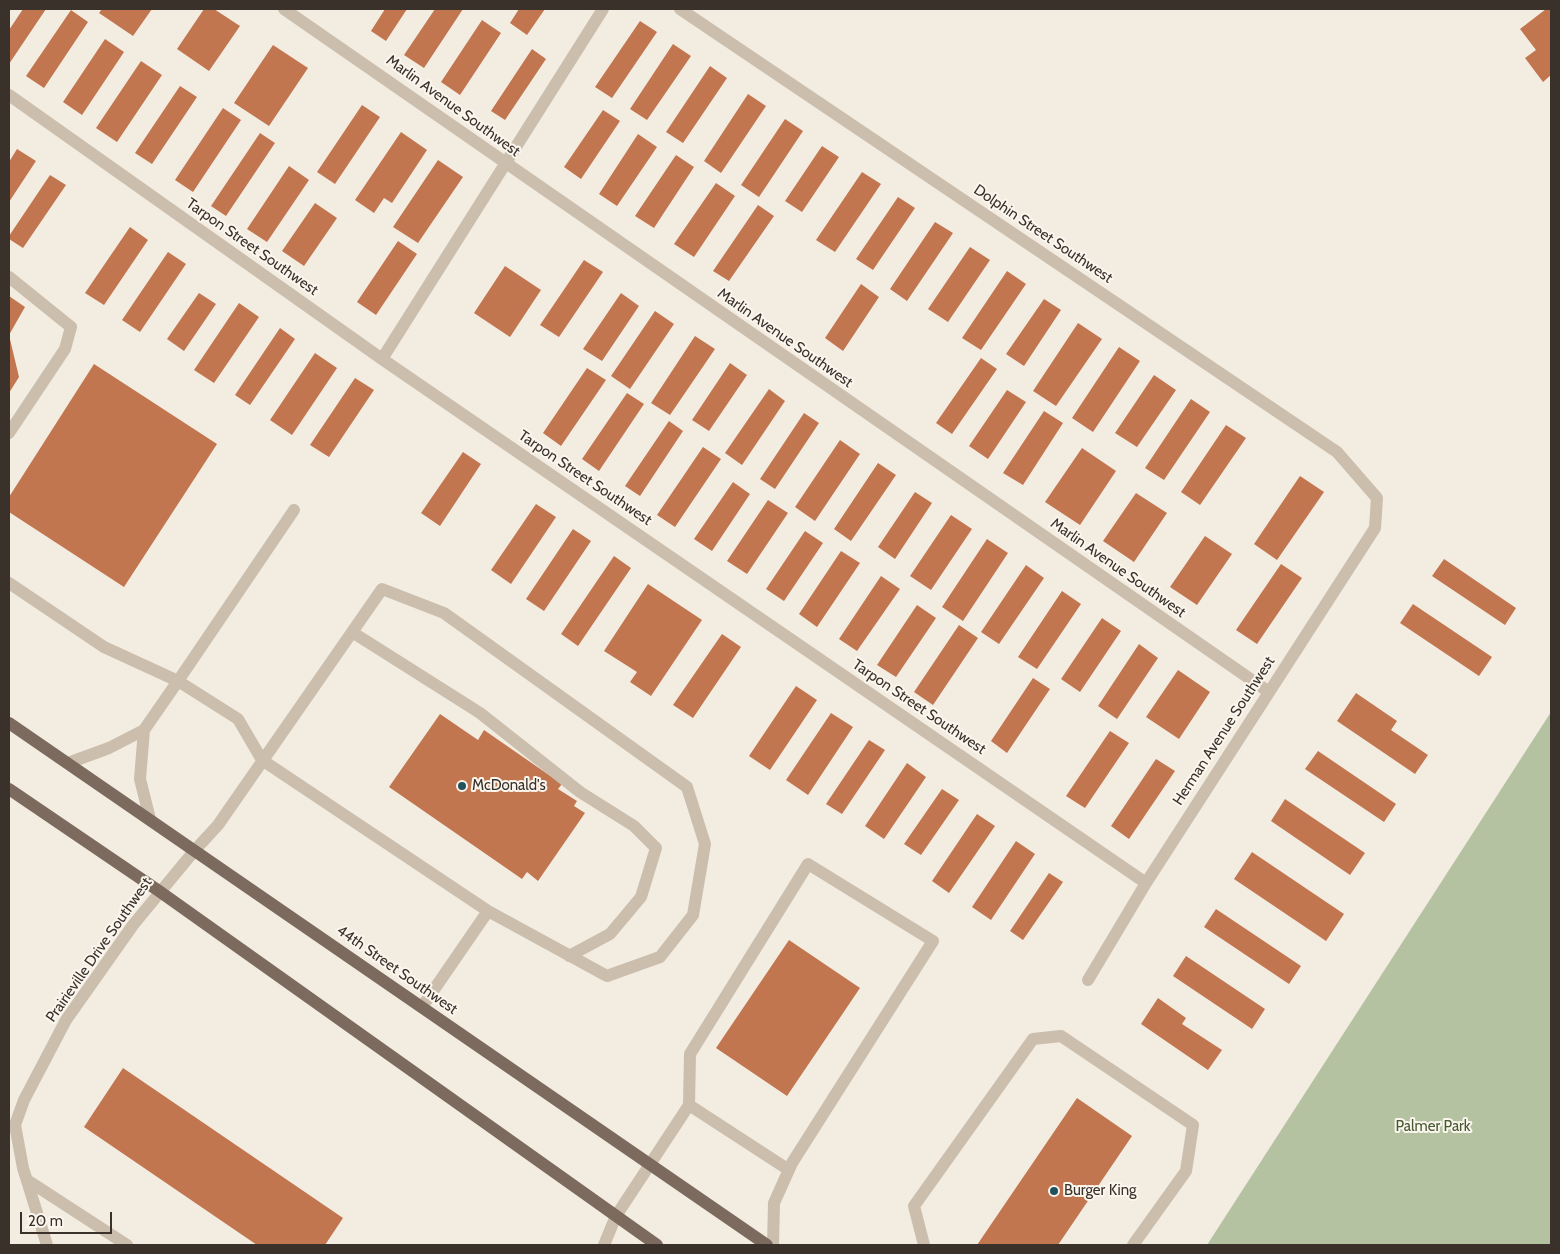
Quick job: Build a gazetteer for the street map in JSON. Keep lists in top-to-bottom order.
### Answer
{
  "streets": {
    "main road": ["44th Street Southwest"],
    "street": [
      "Marlin Avenue Southwest",
      "Dolphin Street Southwest",
      "Tarpon Street Southwest",
      "Herman Avenue Southwest",
      "Prairieville Drive Southwest"
    ]
  },
  "crossings": [
    ["Marlin Avenue Southwest", "Herman Avenue Southwest"],
    ["Dolphin Street Southwest", "Herman Avenue Southwest"],
    ["Tarpon Street Southwest", "Herman Avenue Southwest"],
    ["Prairieville Drive Southwest", "44th Street Southwest"]
  ],
  "parks": ["Palmer Park"],
  "places": ["McDonald's", "Burger King"],
  "scale_bar": "20 m"
}
